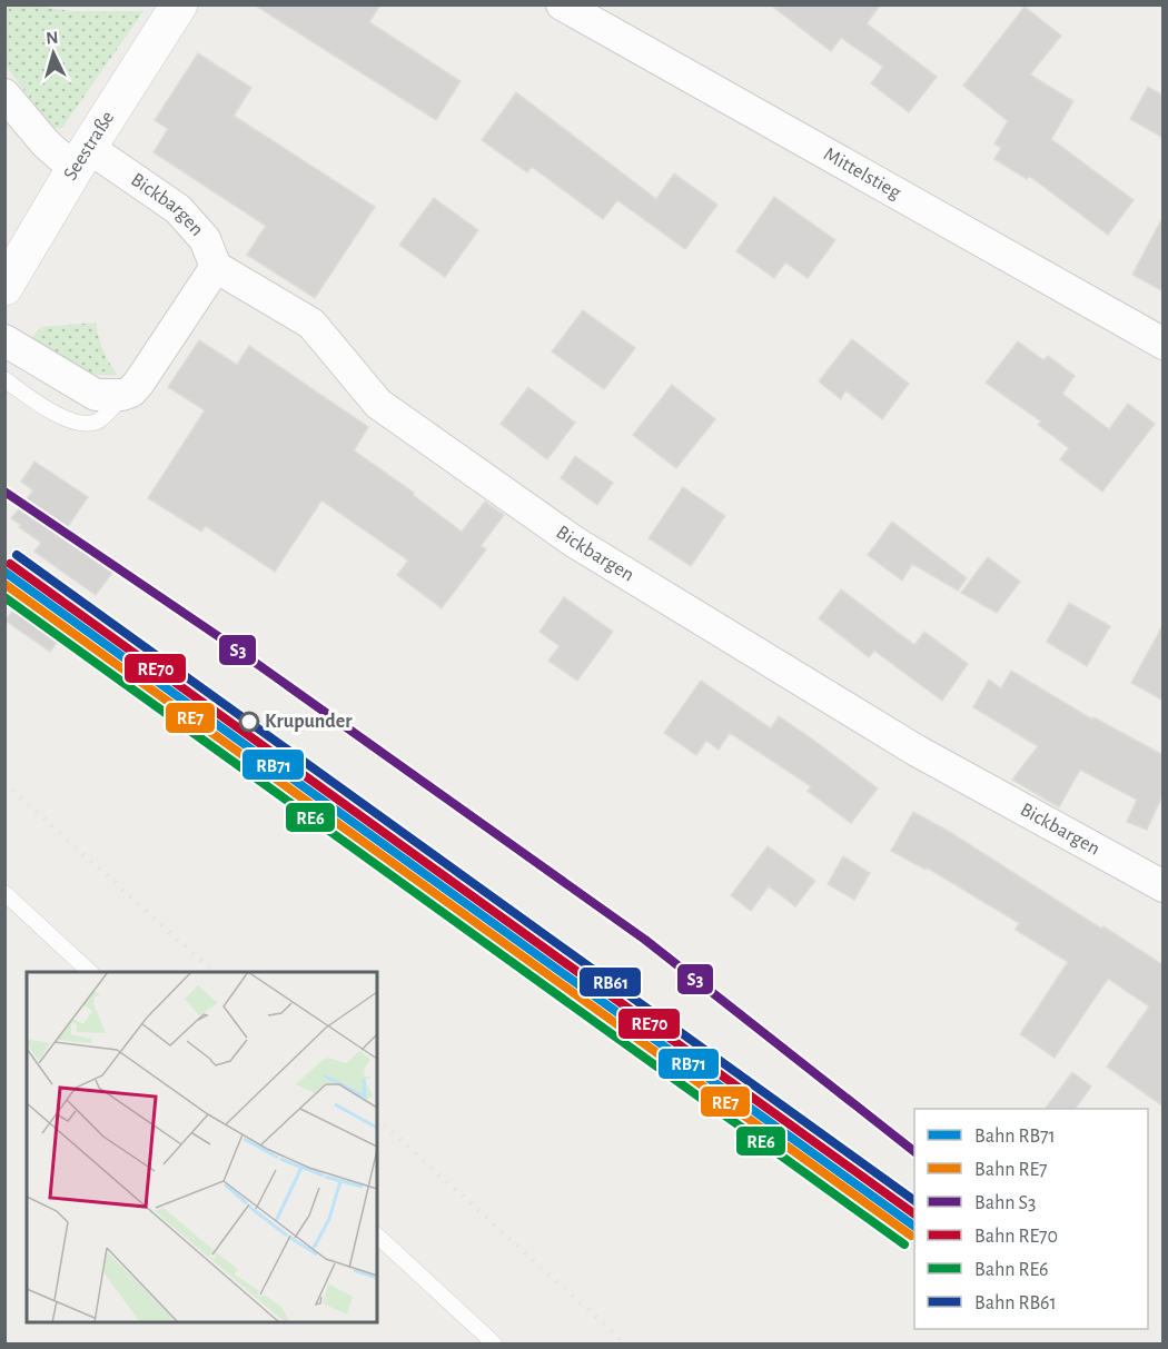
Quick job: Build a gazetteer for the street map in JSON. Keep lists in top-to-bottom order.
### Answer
{
  "streets": {
    "street": ["Seestraße", "Mittelstieg", "Bickbargen"]
  },
  "crossings": [
    ["Seestraße", "Bickbargen"]
  ],
  "places": ["Krupunder"],
  "lines": [
    "rail line S3",
    "rail line RB61",
    "rail line RE70",
    "rail line RB71",
    "rail line RE7",
    "rail line RE6"
  ],
  "legend": [
    "Bahn RB71",
    "Bahn RE7",
    "Bahn S3",
    "Bahn RE70",
    "Bahn RE6",
    "Bahn RB61"
  ],
  "north": "top"
}
